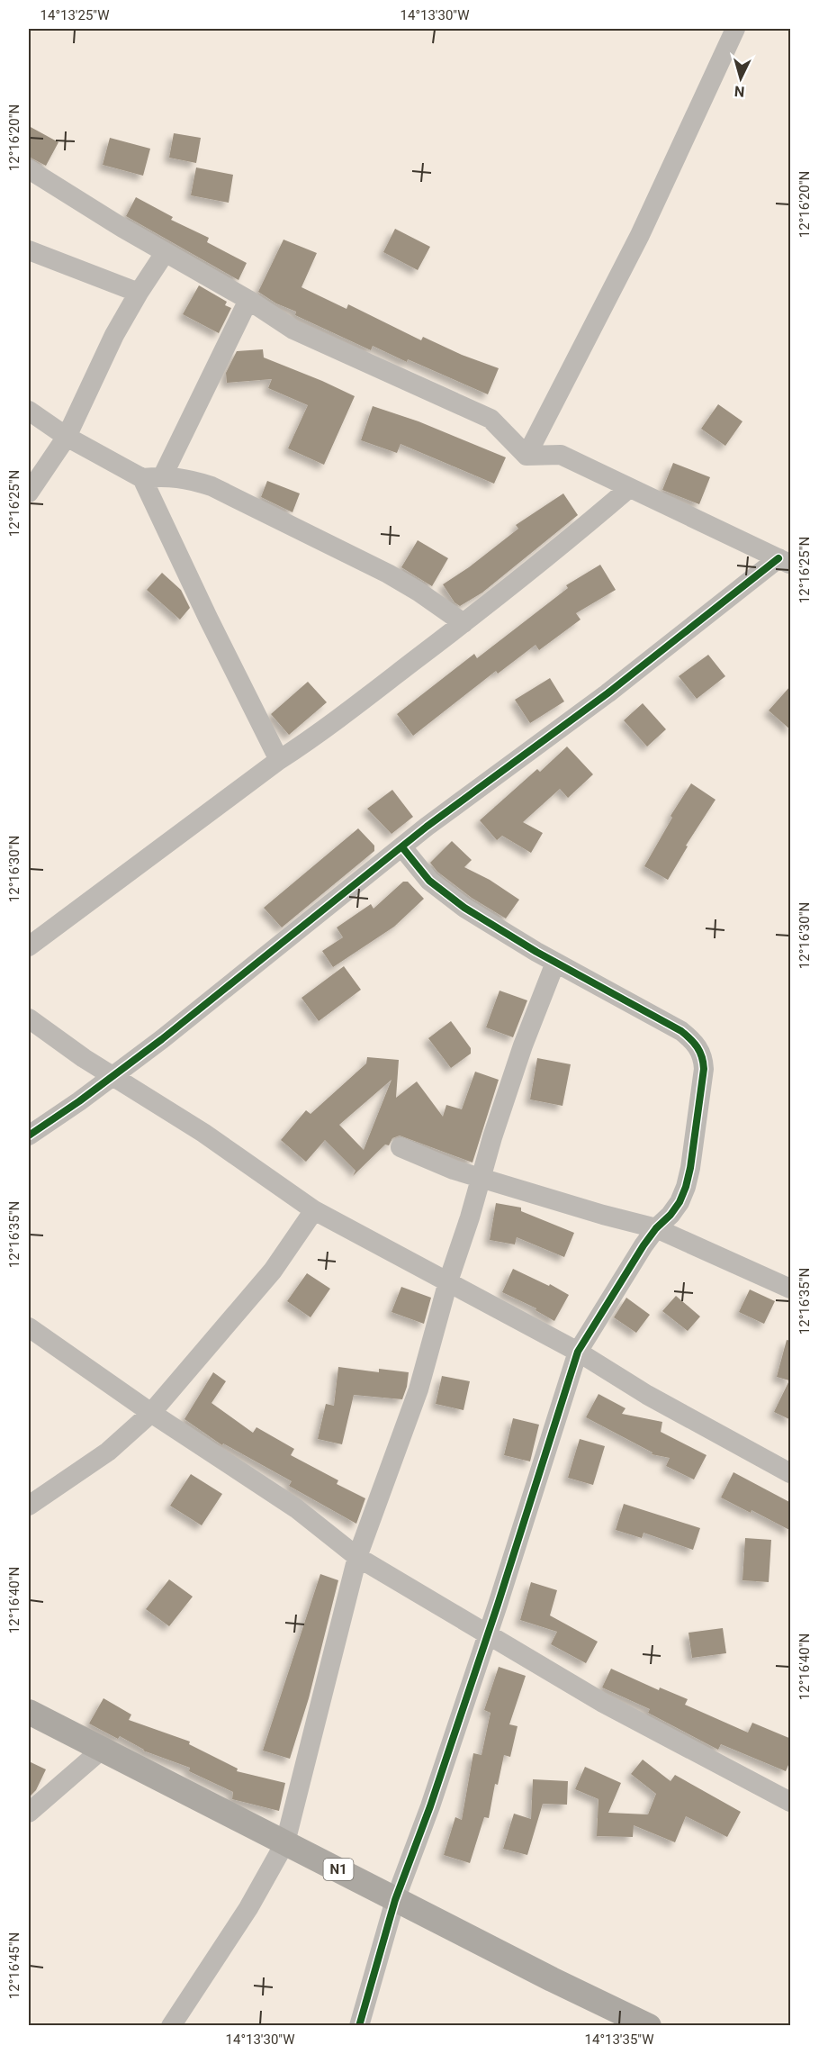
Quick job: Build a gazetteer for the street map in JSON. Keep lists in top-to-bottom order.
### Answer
{
  "streets": {
    "main road": ["N1"]
  },
  "north": "bottom",
  "coordinates": [
    "14°13'25\"W",
    "14°13'30\"W",
    "12°16'20\"N",
    "12°16'25\"N",
    "12°16'30\"N",
    "12°16'35\"N",
    "12°16'40\"N",
    "12°16'45\"N",
    "14°13'35\"W"
  ]
}
